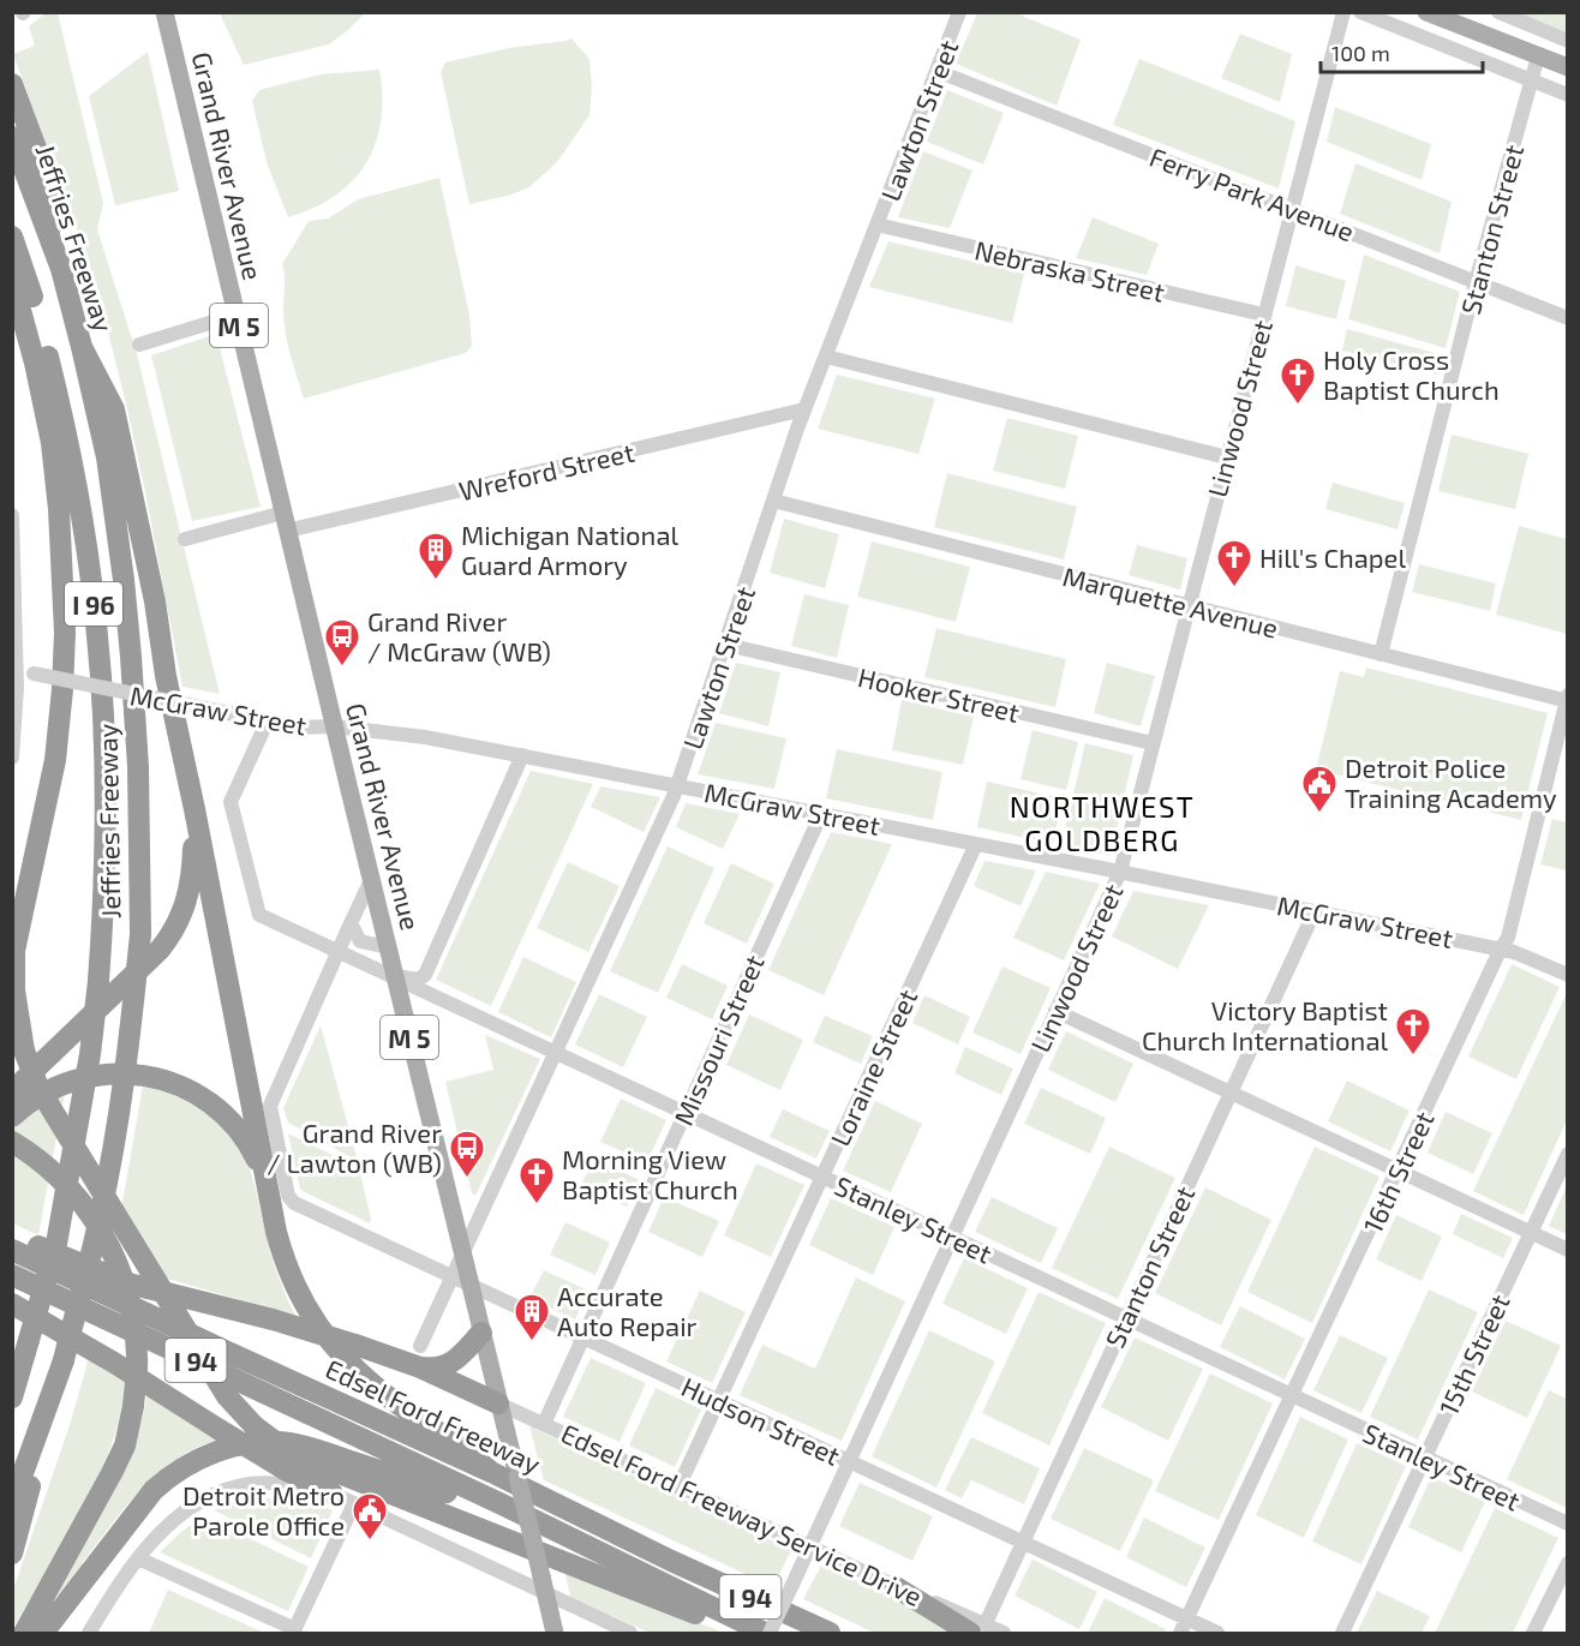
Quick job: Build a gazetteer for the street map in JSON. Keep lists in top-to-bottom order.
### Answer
{
  "streets": {
    "highway": [
      "Jeffries Freeway",
      "I 96",
      "I 94",
      "Edsel Ford Freeway"
    ],
    "main road": ["Grand River Avenue", "M 5"],
    "street": [
      "Lawton Street",
      "Ferry Park Avenue",
      "Stanton Street",
      "Nebraska Street",
      "Linwood Street",
      "Wreford Street",
      "Marquette Avenue",
      "Hooker Street",
      "McGraw Street",
      "Missouri Street",
      "Loraine Street",
      "16th Street",
      "Stanley Street",
      "15th Street",
      "Hudson Street",
      "Edsel Ford Freeway Service Drive"
    ]
  },
  "crossings": [
    ["Lawton Street", "Grand River Avenue"],
    ["Lawton Street", "Ferry Park Avenue"],
    ["Lawton Street", "Nebraska Street"],
    ["Lawton Street", "Wreford Street"],
    ["Lawton Street", "Marquette Avenue"],
    ["Lawton Street", "Hooker Street"],
    ["Lawton Street", "McGraw Street"],
    ["Lawton Street", "Stanley Street"],
    ["Grand River Avenue", "Wreford Street"],
    ["Grand River Avenue", "McGraw Street"],
    ["Grand River Avenue", "Stanley Street"],
    ["Grand River Avenue", "Hudson Street"],
    ["Grand River Avenue", "Edsel Ford Freeway Service Drive"],
    ["Ferry Park Avenue", "Stanton Street"],
    ["Ferry Park Avenue", "Linwood Street"],
    ["Stanton Street", "Marquette Avenue"],
    ["Stanton Street", "McGraw Street"],
    ["Stanton Street", "Stanley Street"],
    ["Stanton Street", "Hudson Street"],
    ["Nebraska Street", "Linwood Street"],
    ["Linwood Street", "Marquette Avenue"],
    ["Linwood Street", "Hooker Street"],
    ["Linwood Street", "McGraw Street"],
    ["Linwood Street", "Stanley Street"],
    ["Linwood Street", "Edsel Ford Freeway"],
    ["Linwood Street", "Hudson Street"],
    ["Linwood Street", "Edsel Ford Freeway Service Drive"],
    ["Marquette Avenue", "16th Street"],
    ["McGraw Street", "Missouri Street"],
    ["McGraw Street", "Loraine Street"],
    ["McGraw Street", "16th Street"],
    ["McGraw Street", "Stanley Street"],
    ["Missouri Street", "Stanley Street"],
    ["Missouri Street", "Hudson Street"],
    ["Missouri Street", "Edsel Ford Freeway Service Drive"],
    ["Loraine Street", "Stanley Street"],
    ["Loraine Street", "Hudson Street"],
    ["Loraine Street", "Edsel Ford Freeway Service Drive"],
    ["16th Street", "Stanley Street"],
    ["16th Street", "Hudson Street"],
    ["Stanley Street", "15th Street"],
    ["Stanley Street", "Hudson Street"]
  ],
  "districts": ["NORTHWEST GOLDBERG"],
  "places": {
    "church": [
      "Holy Cross Baptist Church",
      "Hill's Chapel",
      "Victory Baptist Church International",
      "Morning View Baptist Church"
    ],
    "building": ["Michigan National Guard Armory", "Accurate Auto Repair"],
    "bus stop": ["Grand River / McGraw (WB)", "Grand River / Lawton (WB)"],
    "public building": ["Detroit Police Training Academy", "Detroit Metro Parole Office"]
  },
  "scale_bar": "100 m"
}
